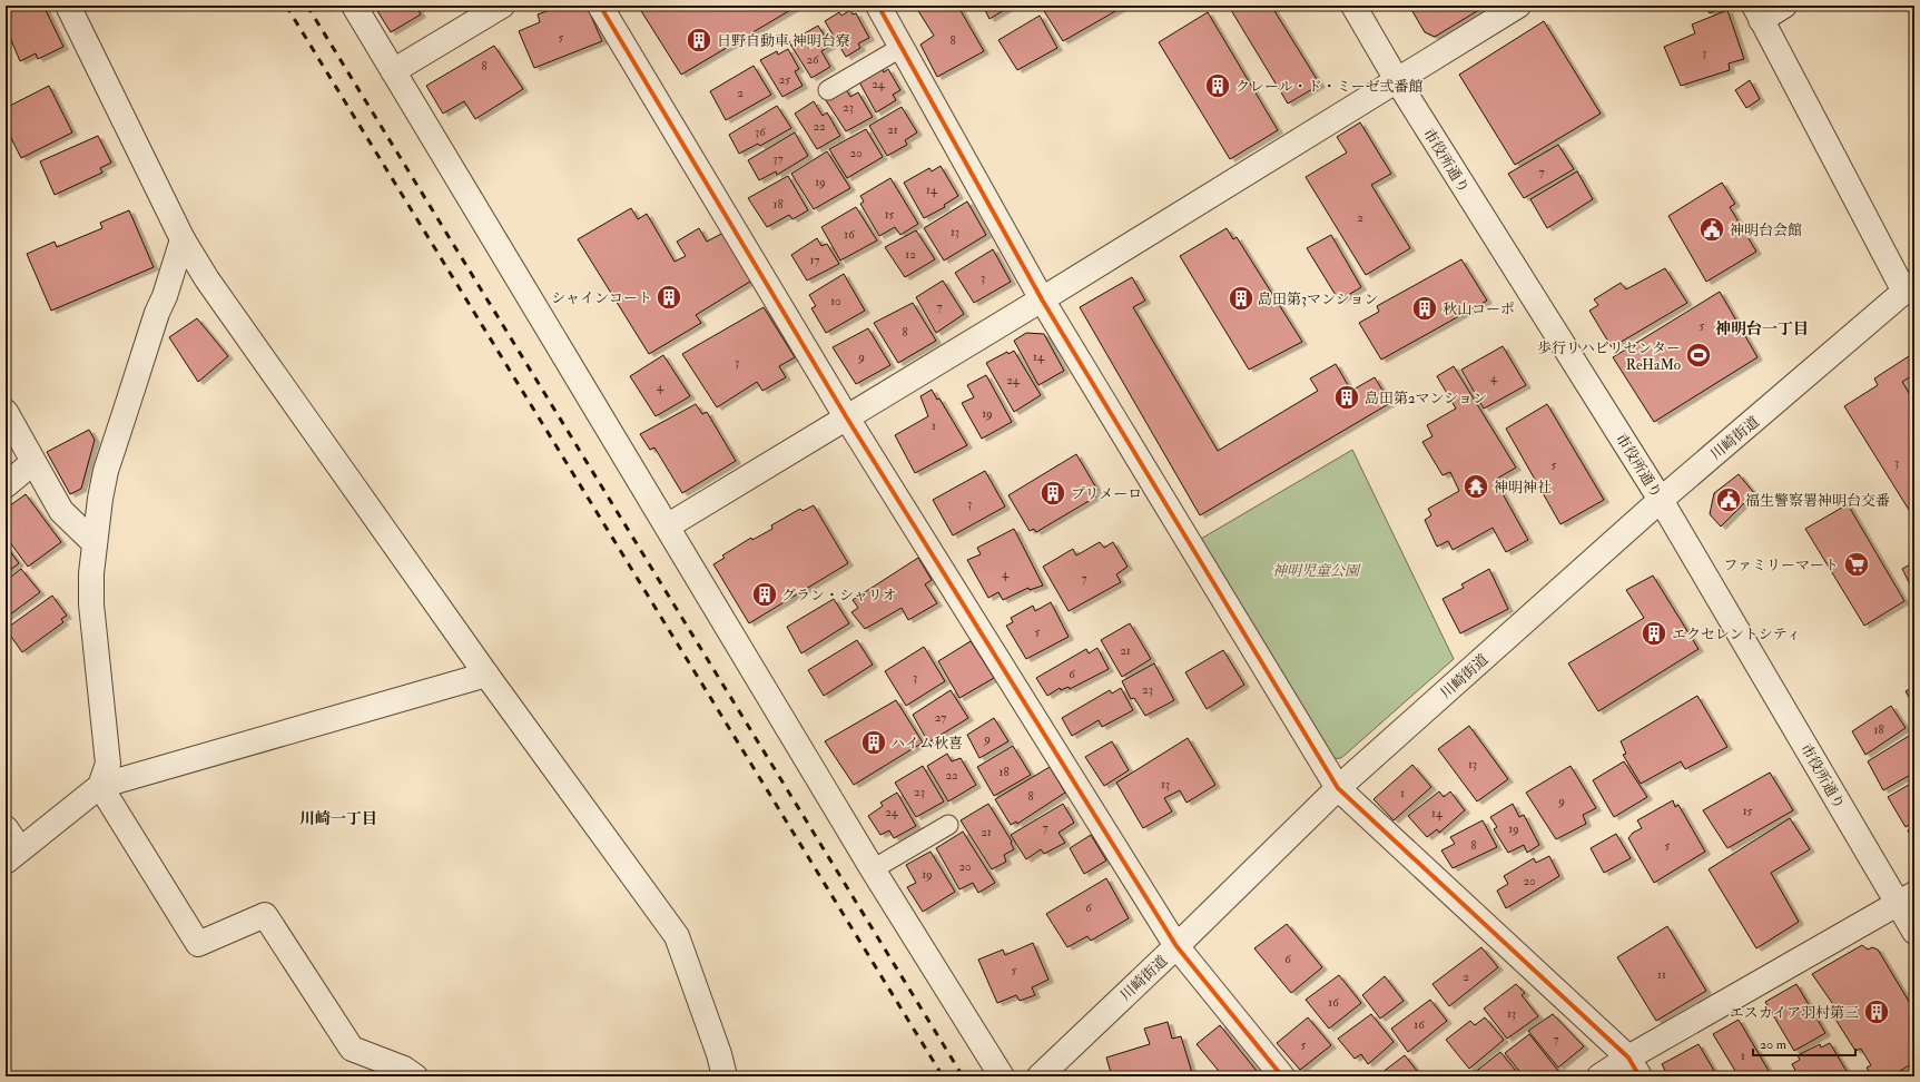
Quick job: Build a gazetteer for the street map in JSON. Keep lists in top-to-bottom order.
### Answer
{
  "streets": {
    "street": ["市役所通り", "川崎街道"]
  },
  "crossings": [
    ["市役所通り", "川崎街道"]
  ],
  "districts": ["神明台一丁目", "川崎一丁目"],
  "parks": ["神明児童公園"],
  "places": {
    "building": [
      "日野自動車 神明台寮",
      "クレール・ド・ミーゼ弍番館",
      "シャインコート",
      "島田第3マンション",
      "秋山コーポ",
      "島田第2マンション",
      "プリメーロ",
      "グラン・シャリオ",
      "エクセレントシティ",
      "ハイム秋喜",
      "エスカイア羽村第三"
    ],
    "public building": ["神明台会館", "福生警察署神明台交番"],
    "sports": ["歩行リハビリセンター ReHaMo"],
    "temple": ["神明神社"],
    "supermarket": ["ファミリーマート"]
  },
  "house_numbers": [
    "5",
    "8",
    "3",
    "26",
    "8",
    "25",
    "24",
    "2",
    "23",
    "22",
    "21",
    "36",
    "20",
    "37",
    "7",
    "19",
    "14",
    "18",
    "15",
    "2",
    "13",
    "16",
    "12",
    "17",
    "3",
    "10",
    "7",
    "5",
    "8",
    "9",
    "14",
    "3",
    "4",
    "24",
    "4",
    "19",
    "1",
    "3",
    "5",
    "3",
    "4",
    "7",
    "5",
    "21",
    "6",
    "3",
    "23",
    "27",
    "18",
    "9",
    "13",
    "18",
    "22",
    "13",
    "23",
    "1",
    "8",
    "9",
    "15",
    "24",
    "14",
    "7",
    "19",
    "21",
    "8",
    "5",
    "20",
    "19",
    "20",
    "6",
    "6",
    "5",
    "11",
    "2",
    "16",
    "13",
    "16",
    "7",
    "5",
    "1"
  ],
  "scale_bar": "20 m"
}
